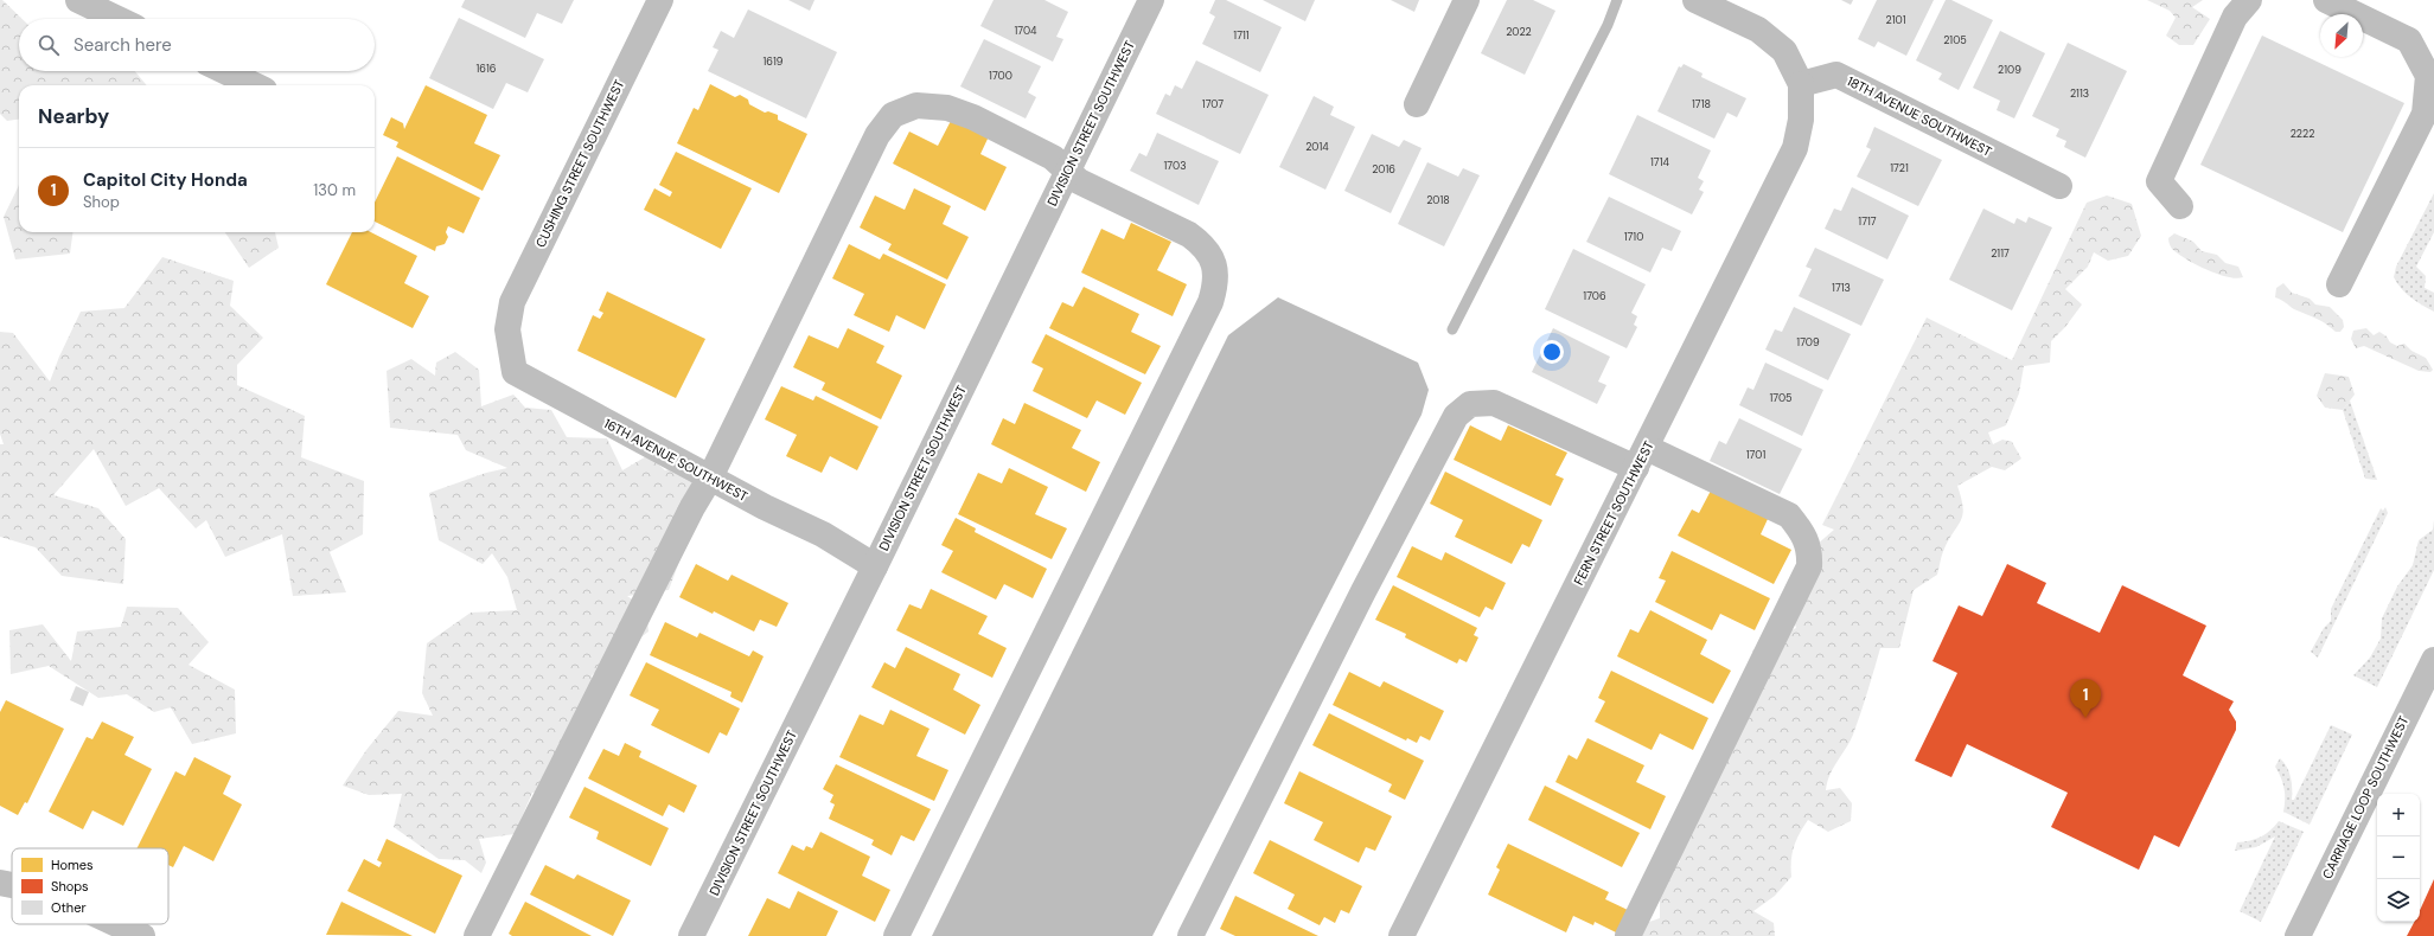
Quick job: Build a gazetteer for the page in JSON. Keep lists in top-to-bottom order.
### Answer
{
  "streets": {
    "street": [
      "18TH AVENUE SOUTHWEST",
      "DIVISION STREET SOUTHWEST",
      "CUSHING STREET SOUTHWEST",
      "16TH AVENUE SOUTHWEST",
      "FERN STREET SOUTHWEST",
      "CARRIAGE LOOP SOUTHWEST"
    ]
  },
  "crossings": [
    ["18TH AVENUE SOUTHWEST", "FERN STREET SOUTHWEST"],
    ["DIVISION STREET SOUTHWEST", "16TH AVENUE SOUTHWEST"],
    ["CUSHING STREET SOUTHWEST", "16TH AVENUE SOUTHWEST"]
  ],
  "house_numbers": [
    "2101",
    "1704",
    "2022",
    "1711",
    "2105",
    "1619",
    "1616",
    "2109",
    "1700",
    "2113",
    "1707",
    "1718",
    "2222",
    "2014",
    "1714",
    "1703",
    "1721",
    "2016",
    "2018",
    "1717",
    "1710",
    "2117",
    "1713",
    "1706",
    "1709",
    "1705",
    "1701"
  ],
  "legend": ["Homes", "Shops", "Other"],
  "north": "bottom left",
  "page": {
    "search": "Search here",
    "heading": "Nearby",
    "list": [
      {
        "mark": "1",
        "name": "Capitol City Honda",
        "note": "Shop",
        "value": "130 m"
      }
    ],
    "pins": "1",
    "map_buttons": ["+", "−"]
  }
}
